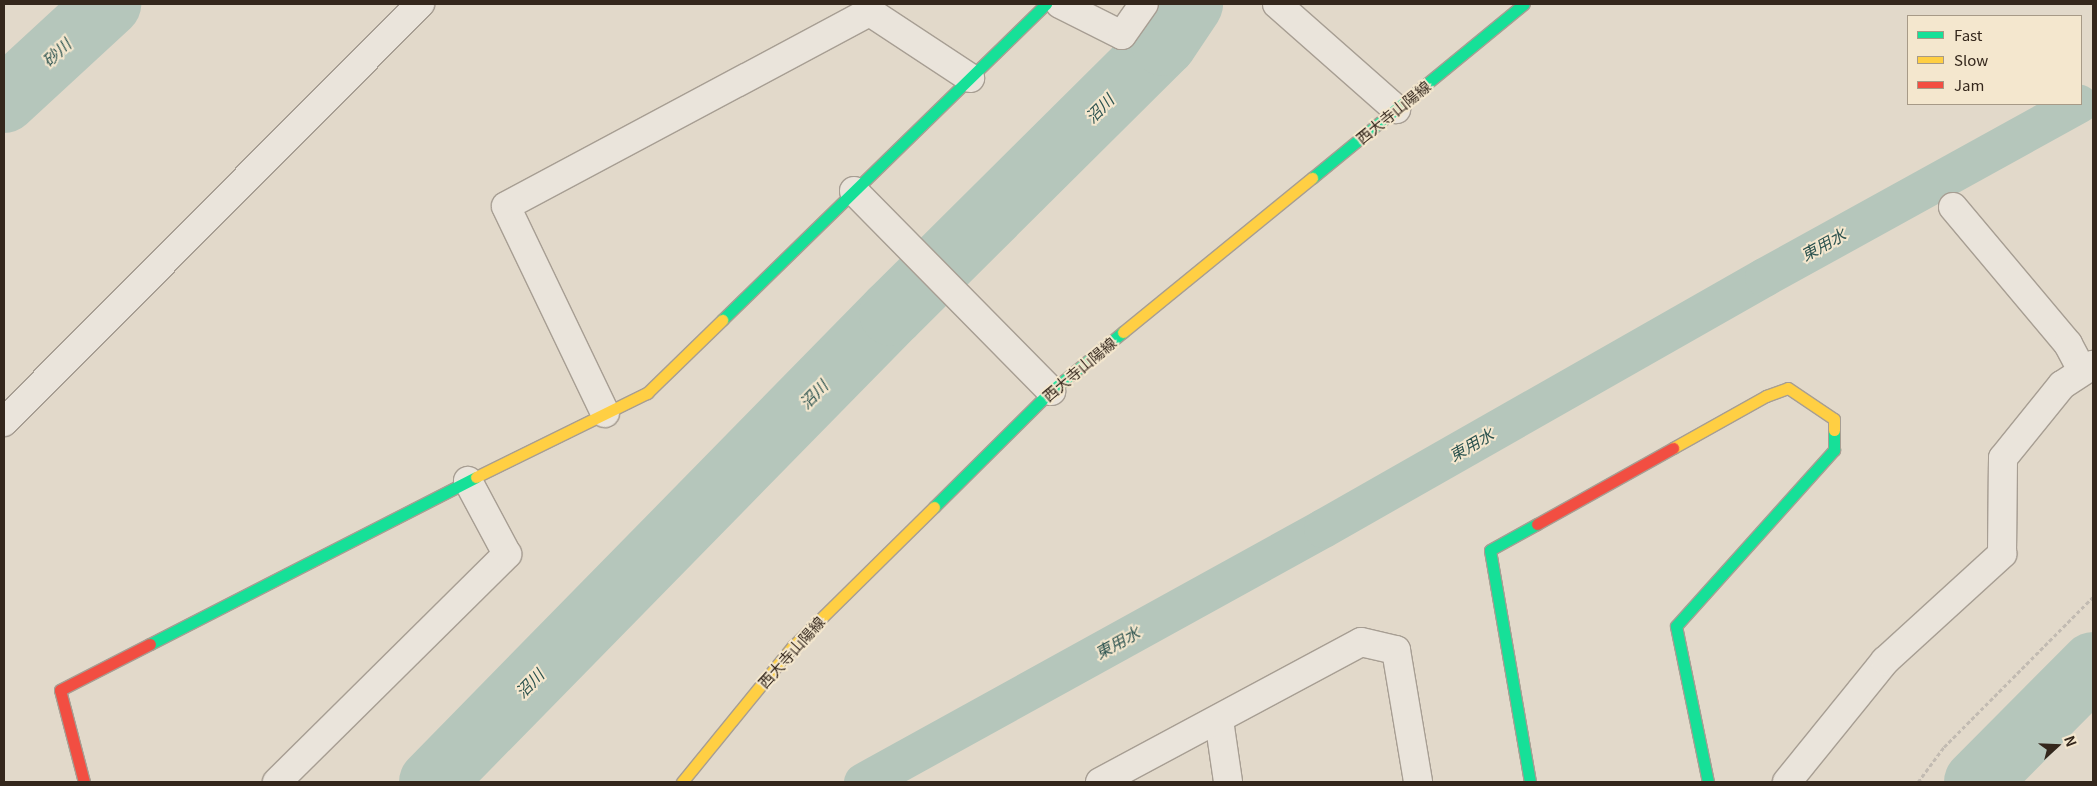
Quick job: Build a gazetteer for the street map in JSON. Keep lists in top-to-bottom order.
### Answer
{
  "streets": {
    "street": ["西大寺山陽線"]
  },
  "water": ["砂川", "沼川", "東用水"],
  "legend": ["Fast", "Slow", "Jam"],
  "north": "right"
}
